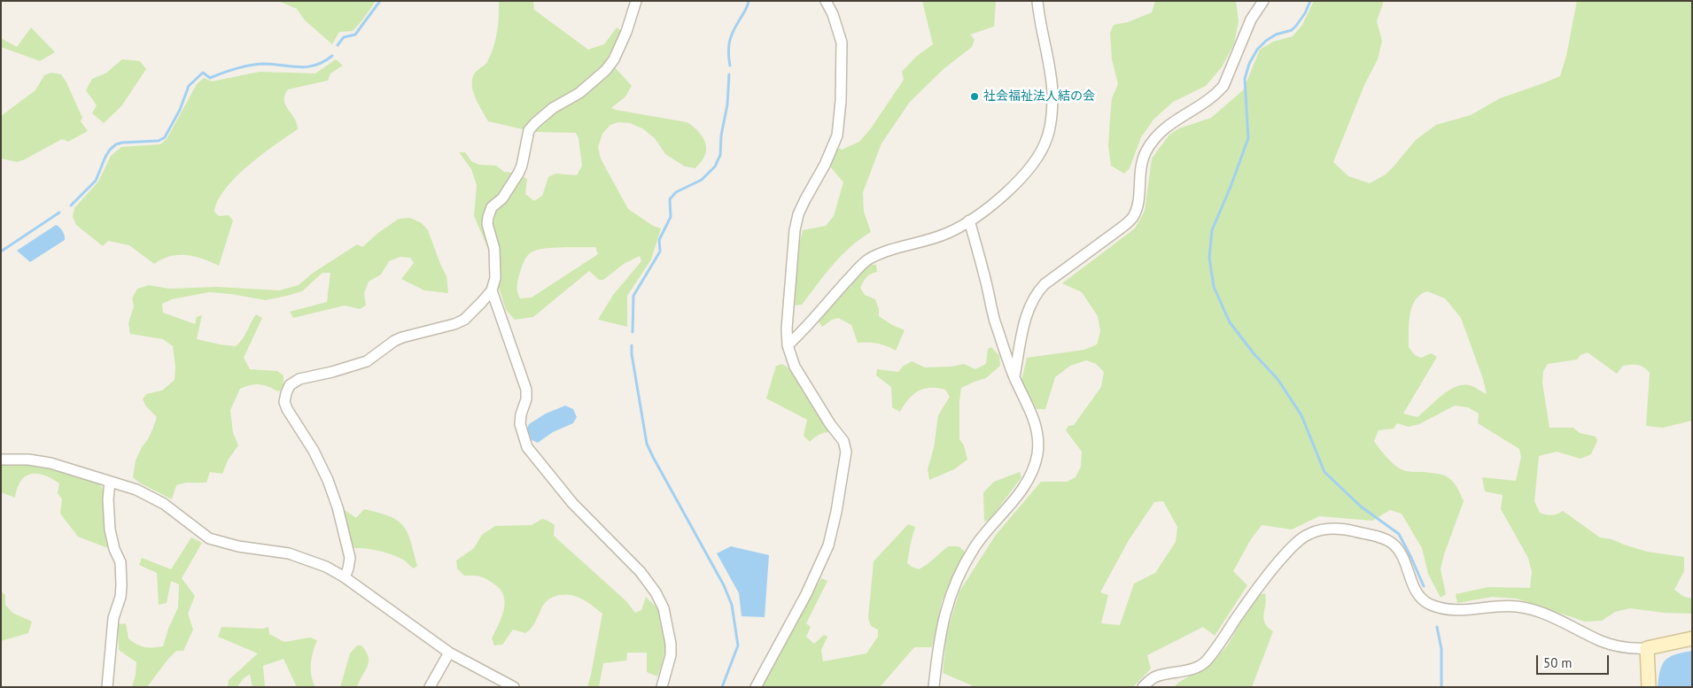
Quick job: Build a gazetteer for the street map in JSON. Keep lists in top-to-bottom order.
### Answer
{
  "places": ["社会福祉法人結の会"],
  "scale_bar": "50 m"
}
